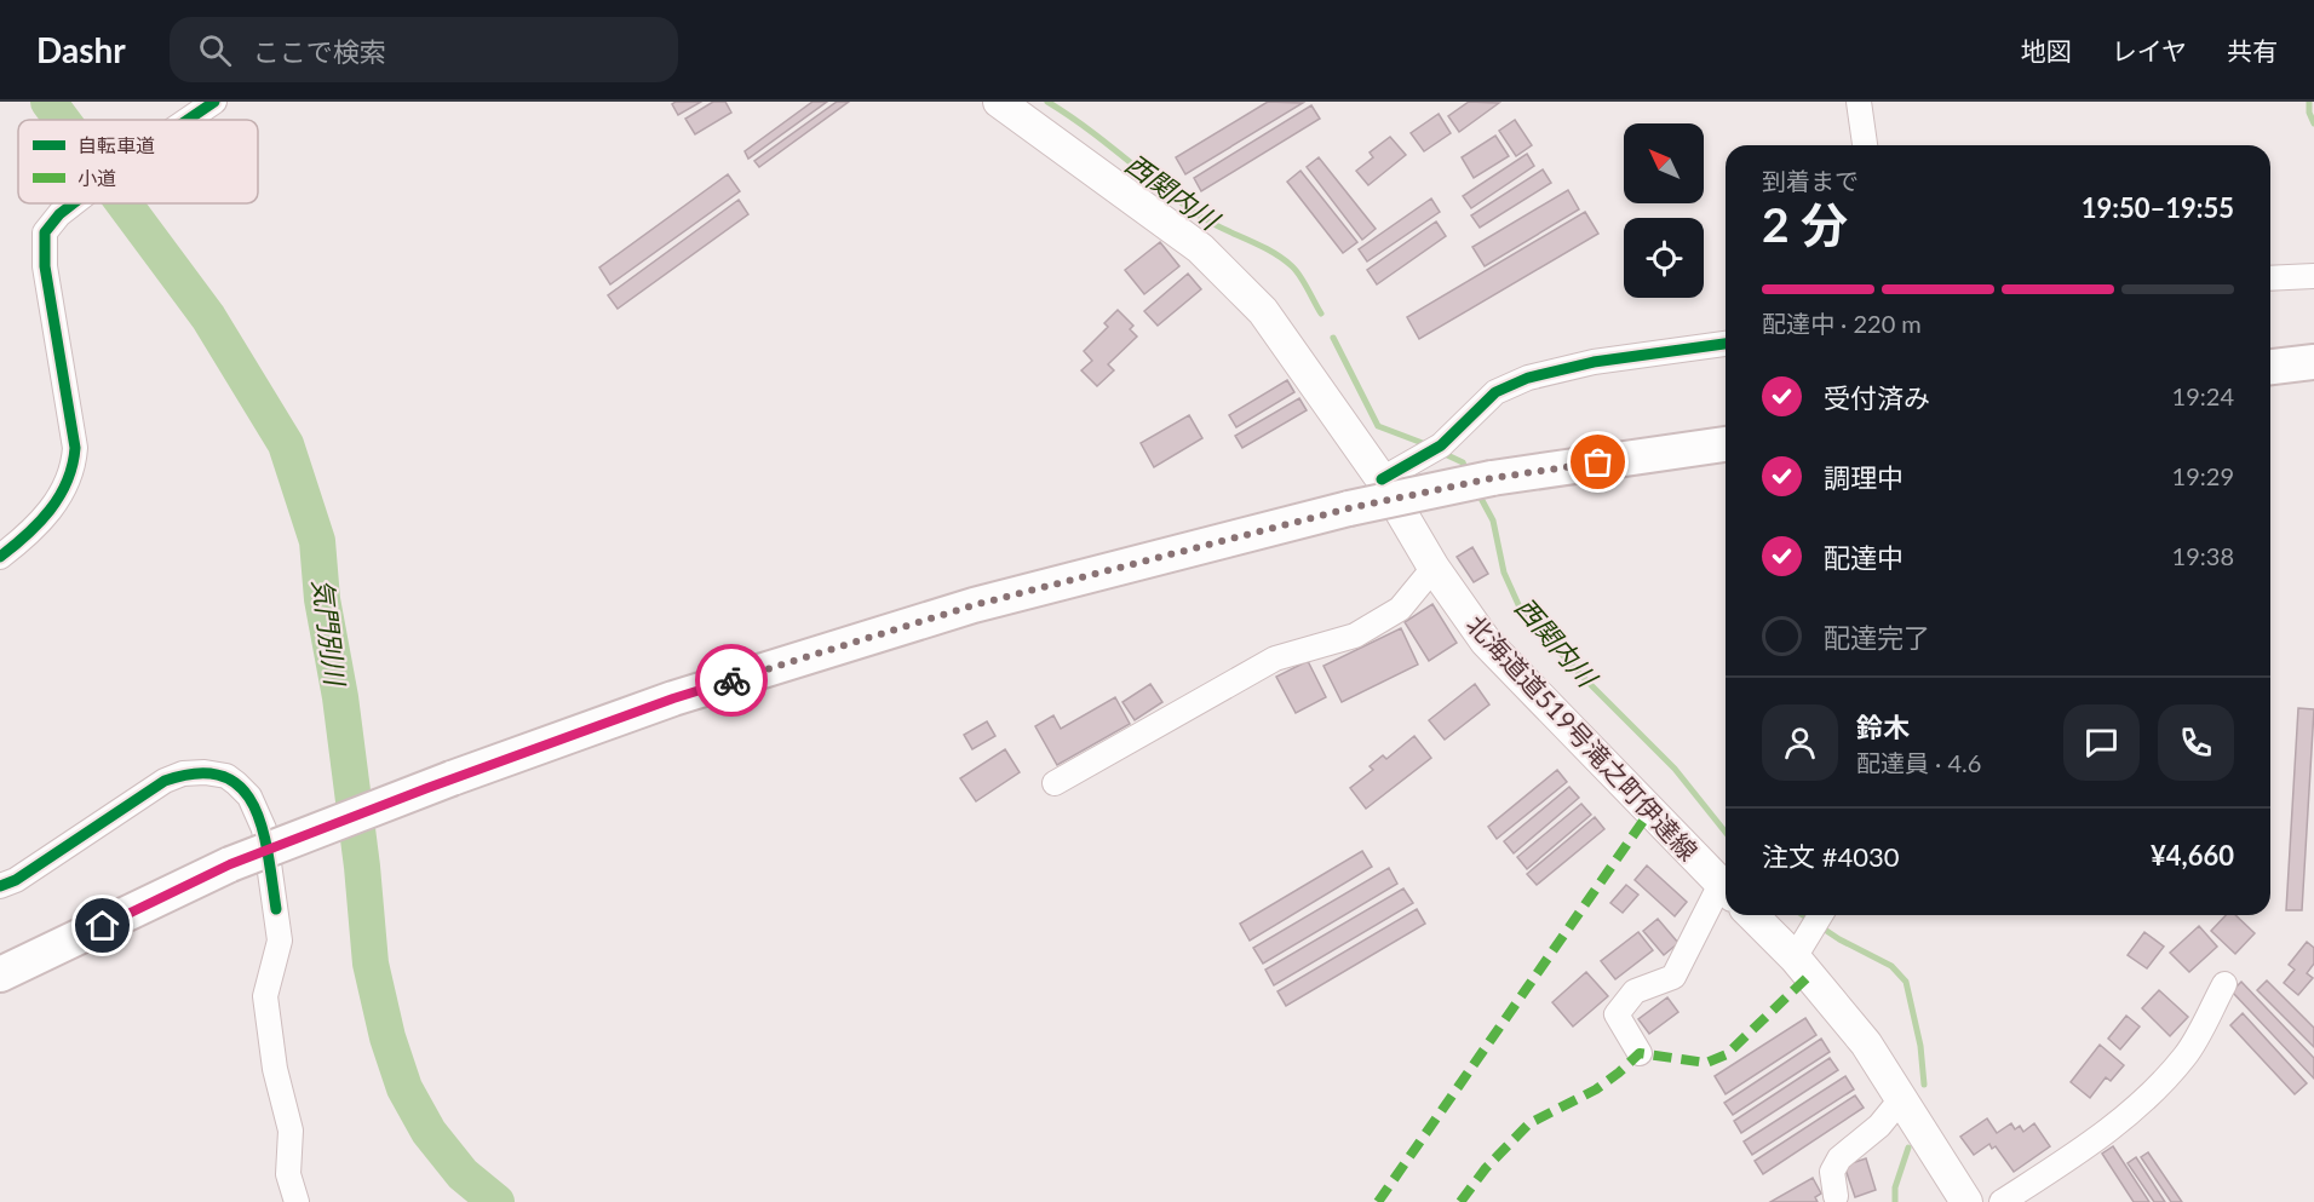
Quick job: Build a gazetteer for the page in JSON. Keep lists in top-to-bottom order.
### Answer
{
  "streets": {
    "main road": ["北海道道519号滝之町伊達線"]
  },
  "water": ["西関内川", "気門別川"],
  "legend": ["自転車道", "小道"],
  "north": "top left",
  "page": {
    "header": "Dashr",
    "search": "ここで検索",
    "nav": ["地図", "レイヤ", "共有"],
    "heading": ["2 分", "到着まで", "19:50–19:55"],
    "panel": [
      "鈴木",
      "配達員 · 4.6",
      "注文 #4030",
      "¥4,660"
    ],
    "bar": "配達中 · 220 m",
    "list": [
      ["受付済み", "19:24"],
      ["調理中", "19:29"],
      ["配達中", "19:38"],
      "配達完了"
    ]
  }
}
